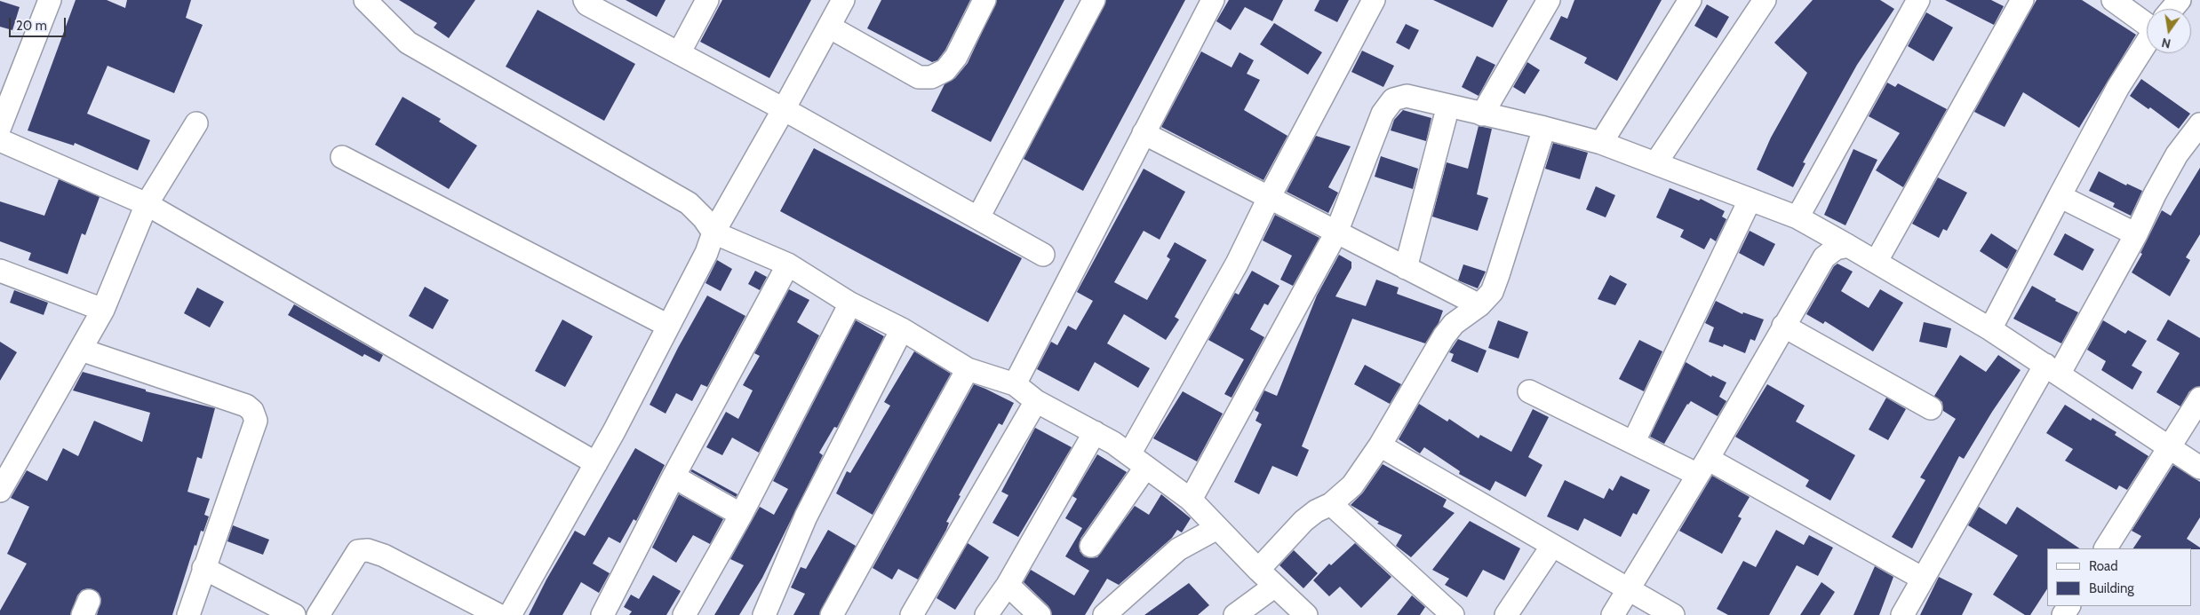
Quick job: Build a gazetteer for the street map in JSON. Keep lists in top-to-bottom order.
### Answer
{
  "legend": ["Road", "Building"],
  "scale_bar": "20 m",
  "north": "bottom"
}
